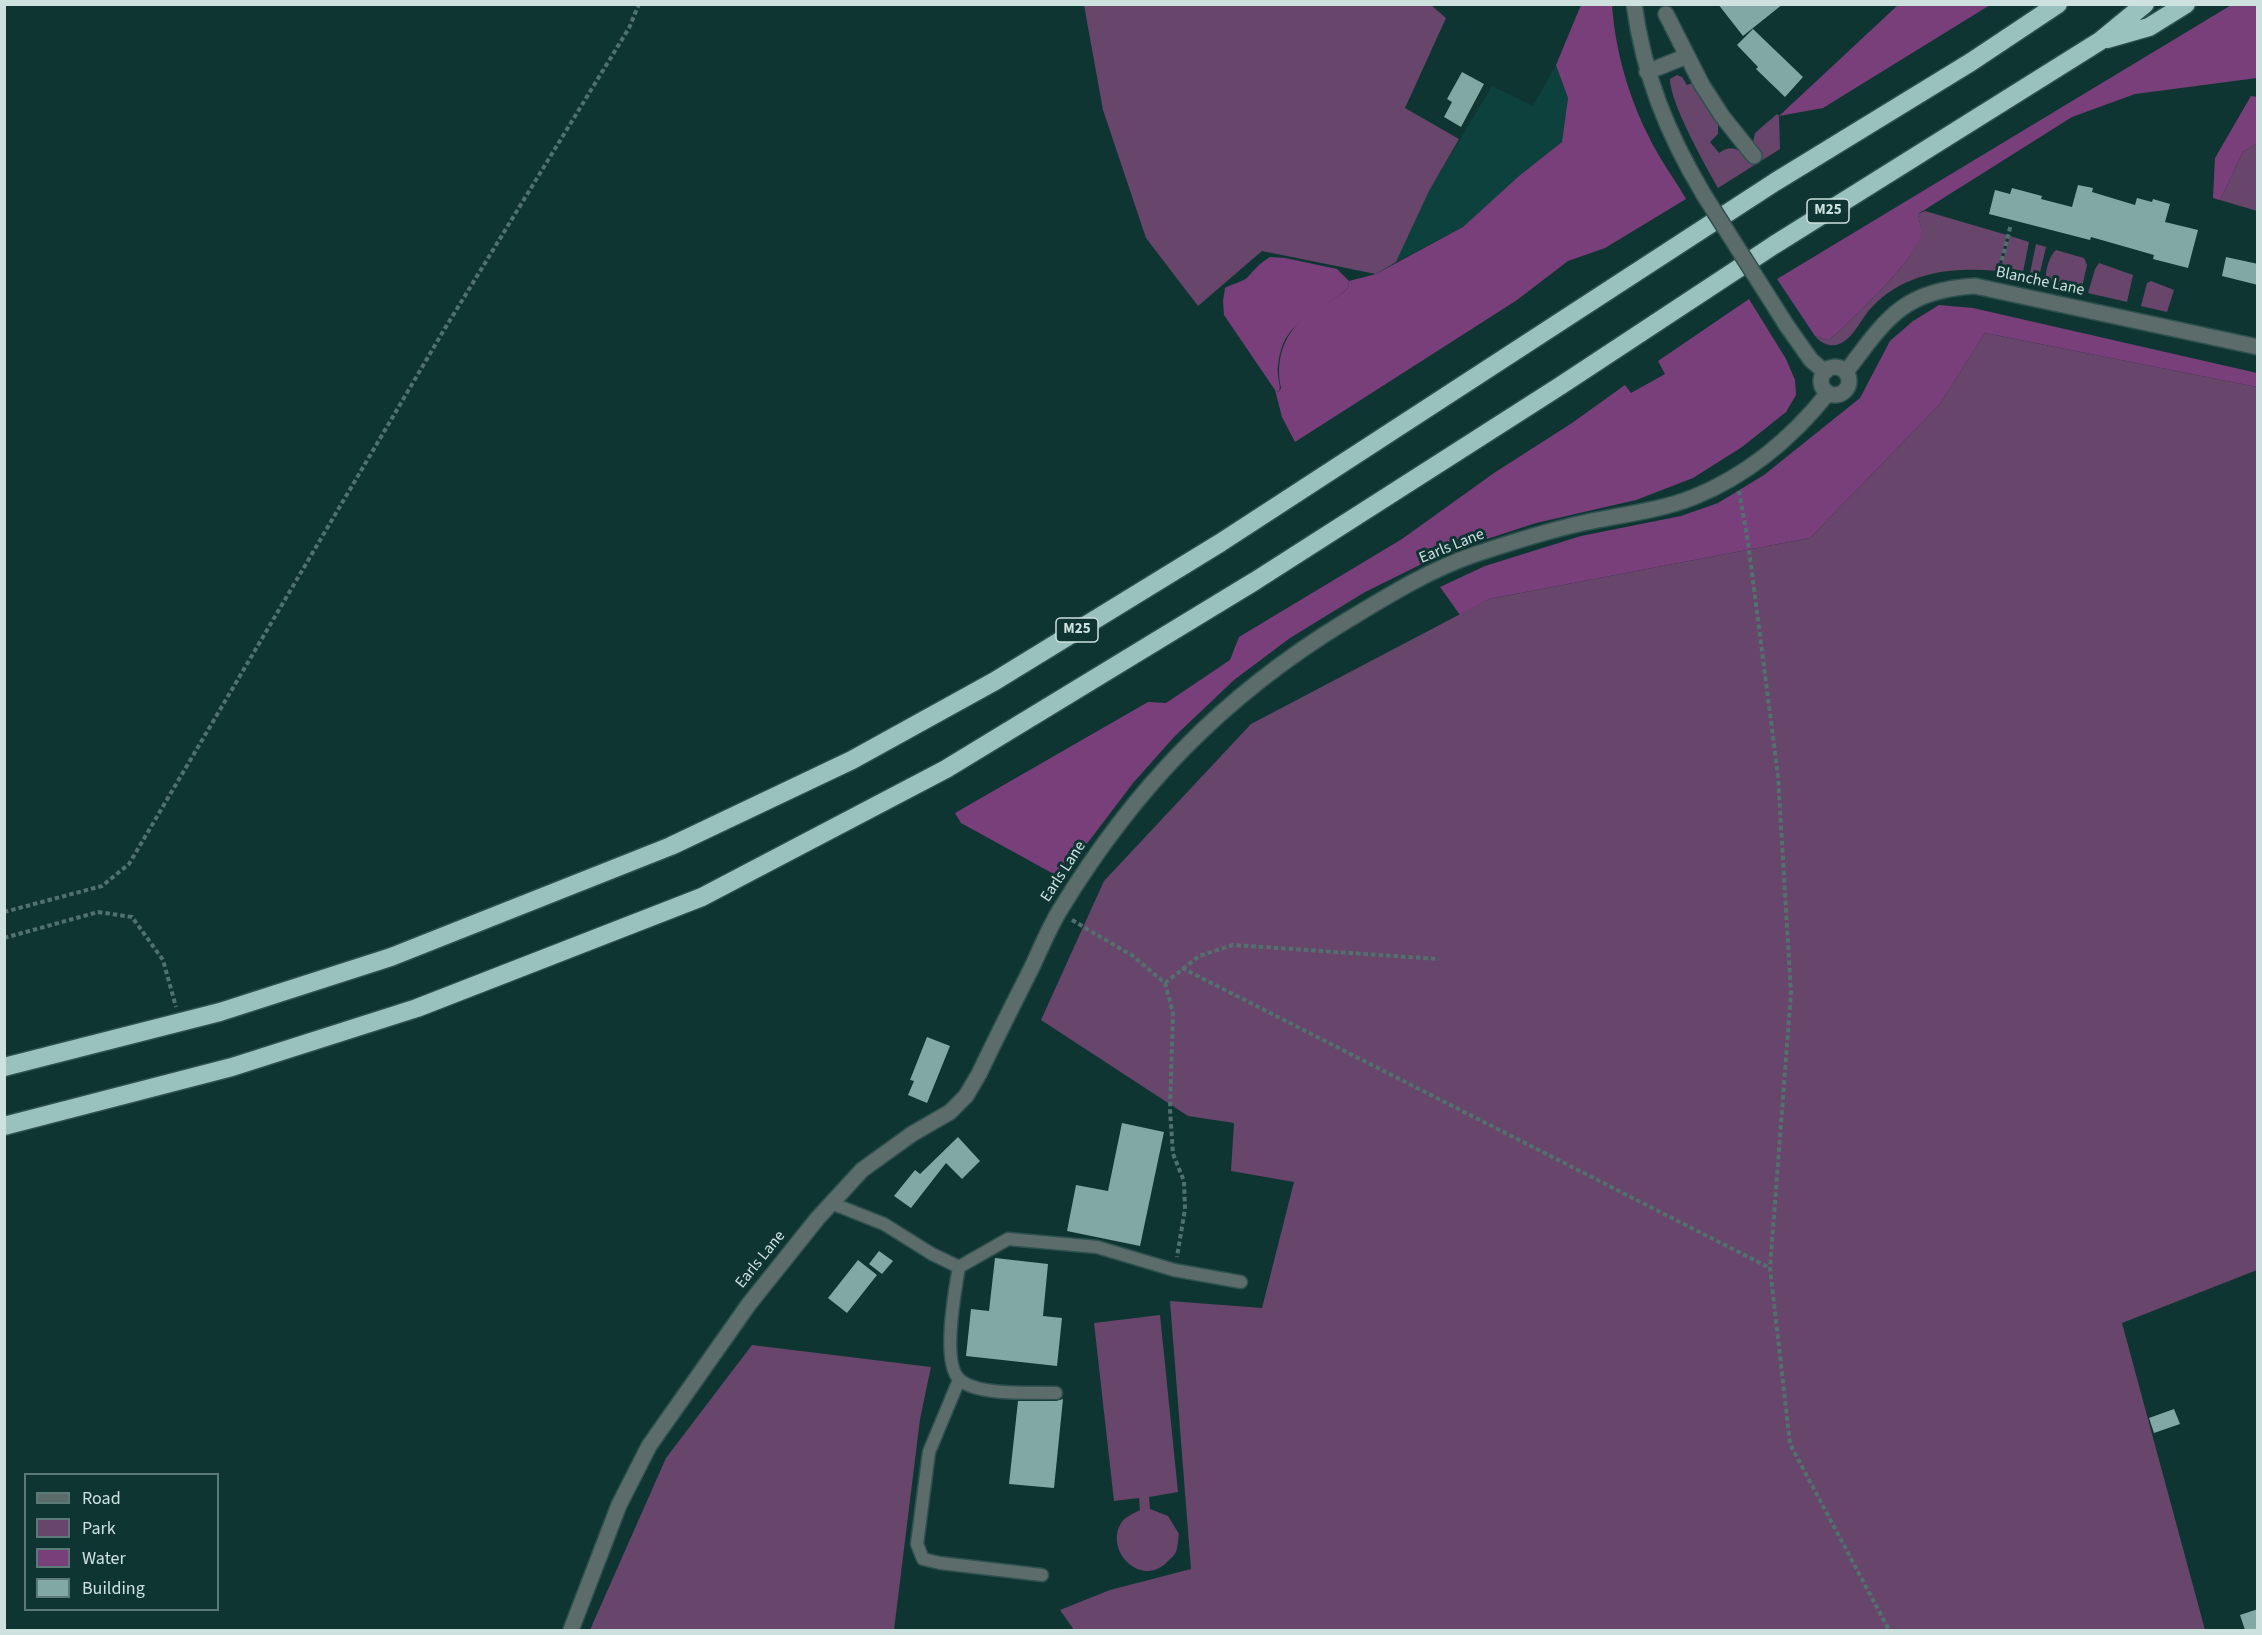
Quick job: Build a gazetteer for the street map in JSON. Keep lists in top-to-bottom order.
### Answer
{
  "streets": {
    "highway": ["M25"],
    "street": ["Blanche Lane", "Earls Lane"]
  },
  "crossings": [
    ["Blanche Lane", "Earls Lane"]
  ],
  "legend": [
    "Road",
    "Park",
    "Water",
    "Building"
  ]
}
